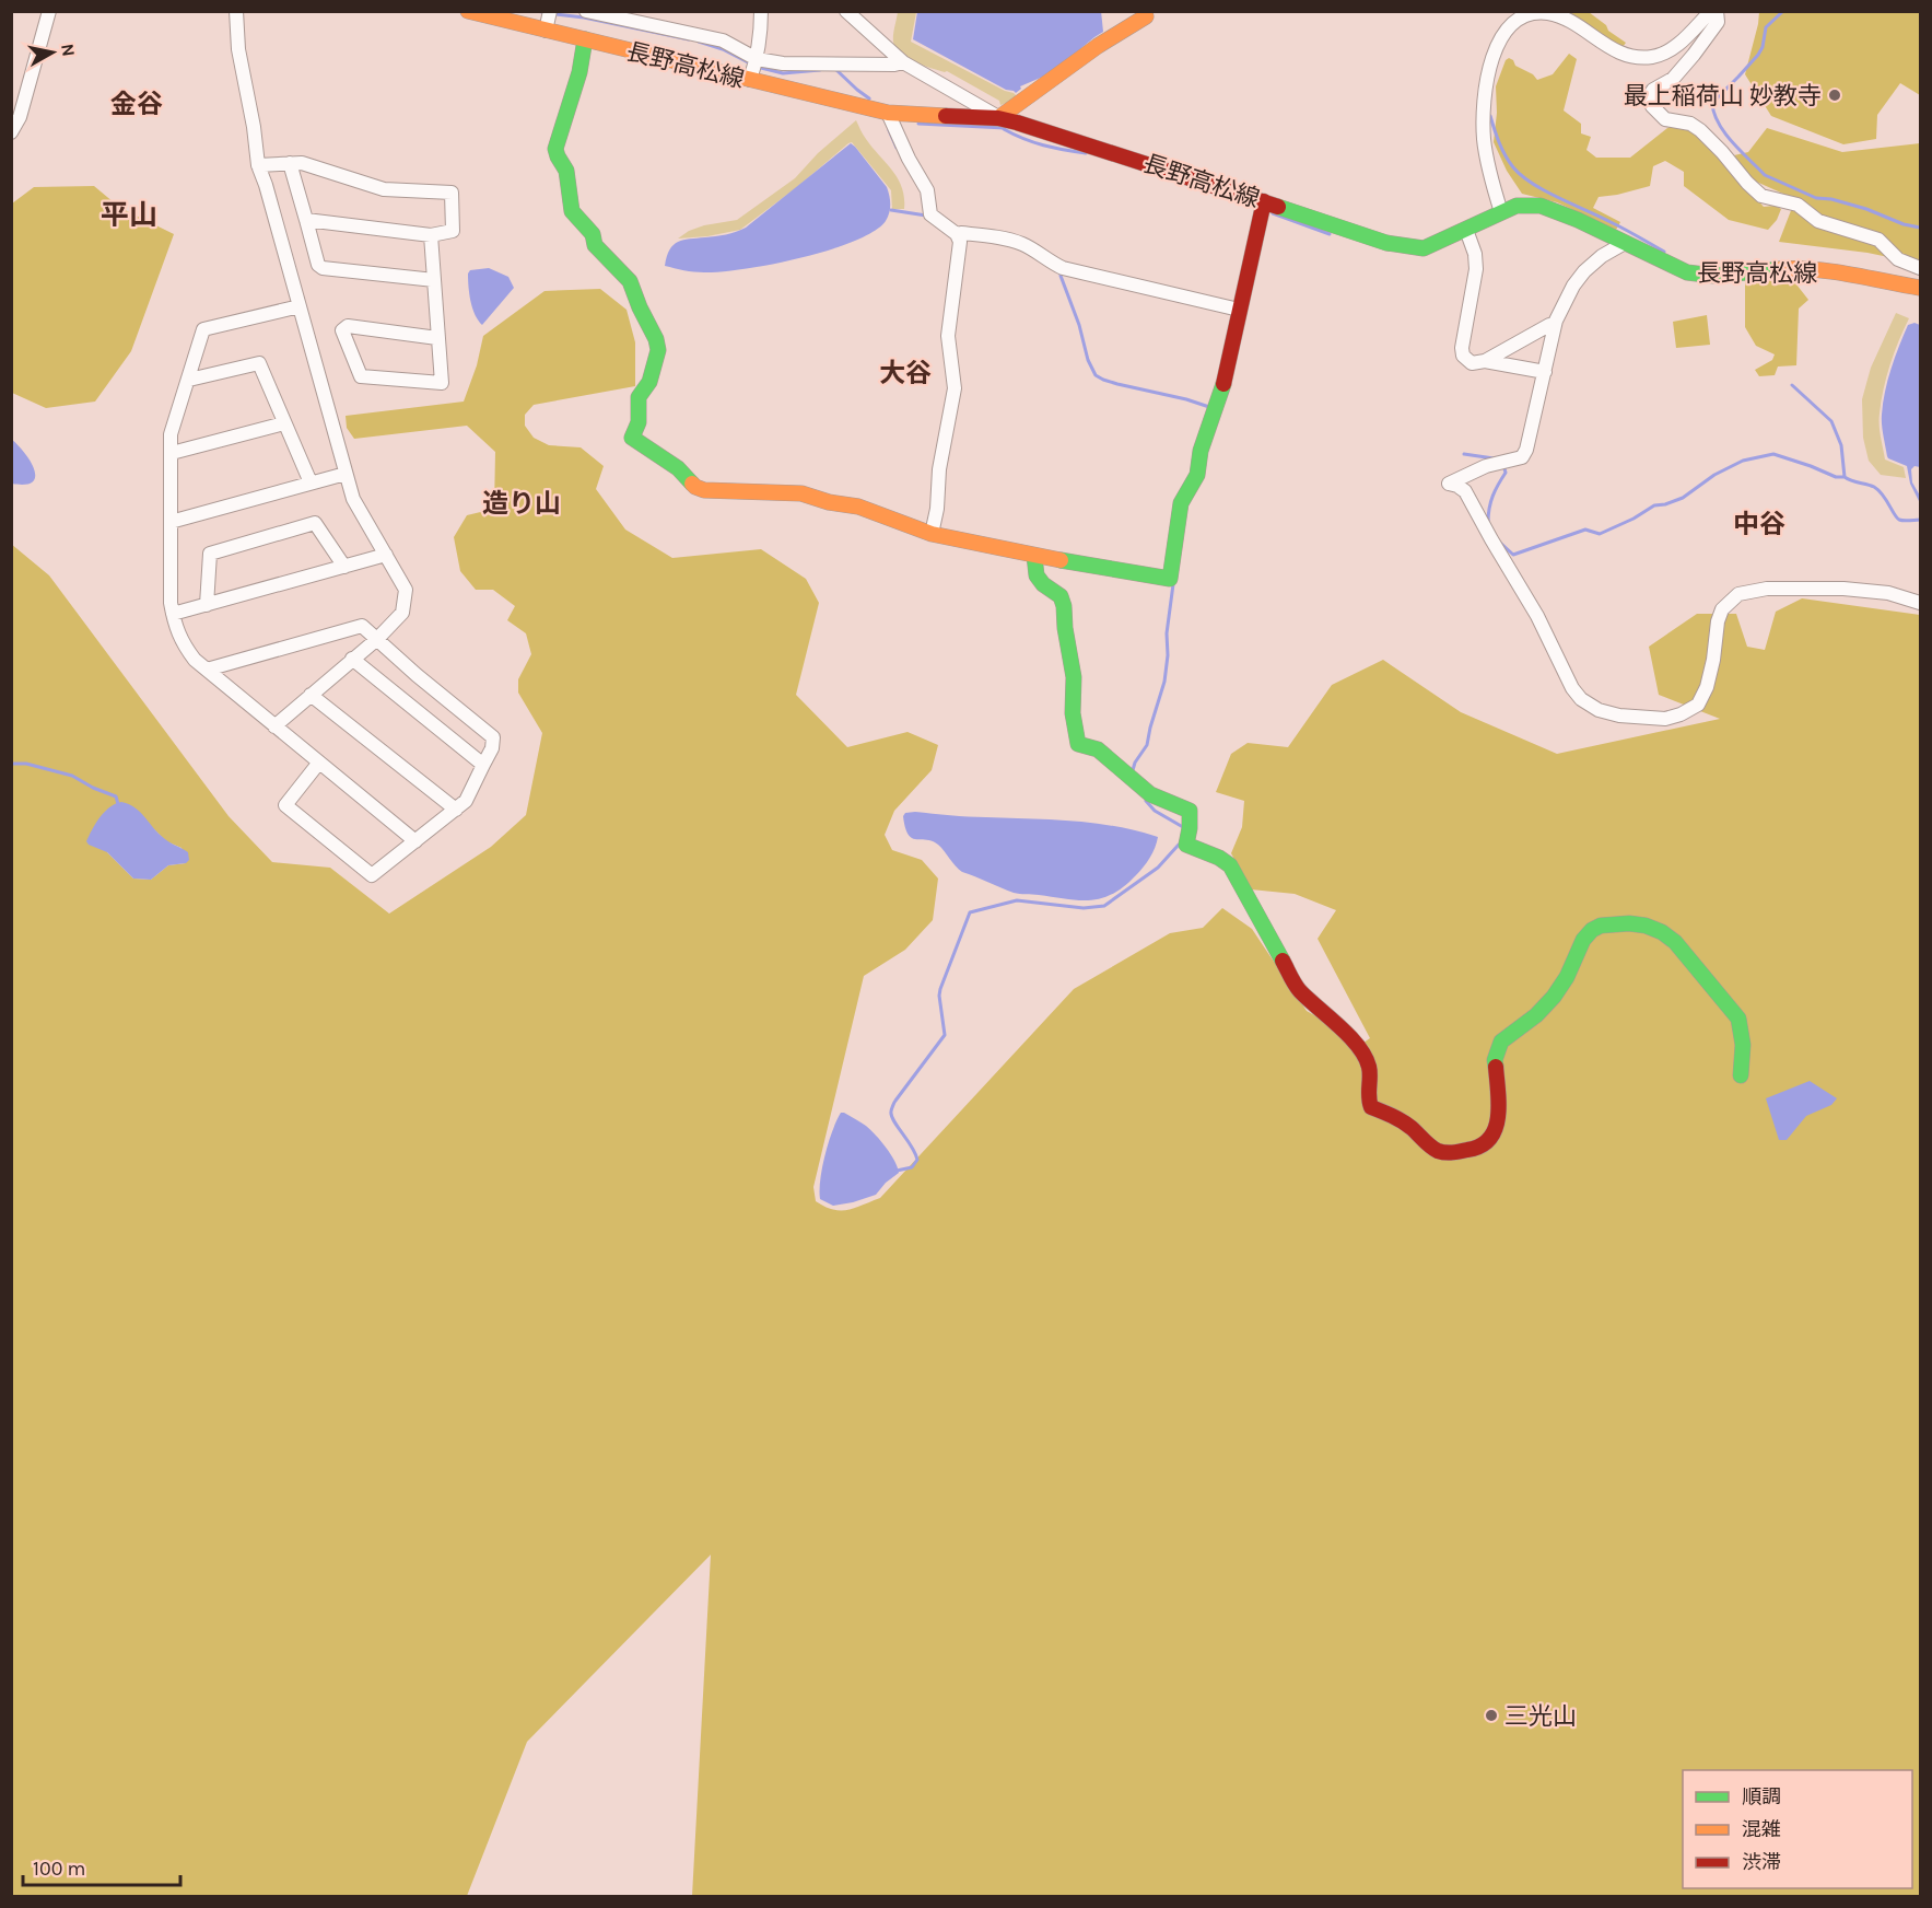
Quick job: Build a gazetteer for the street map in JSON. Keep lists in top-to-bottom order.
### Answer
{
  "streets": {
    "street": ["長野高松線"]
  },
  "districts": [
    "金谷",
    "平山",
    "大谷",
    "造り山",
    "中谷"
  ],
  "places": ["最上稲荷山 妙教寺", "三光山"],
  "legend": ["順調", "混雑", "渋滞"],
  "scale_bar": "100 m",
  "north": "right"
}
